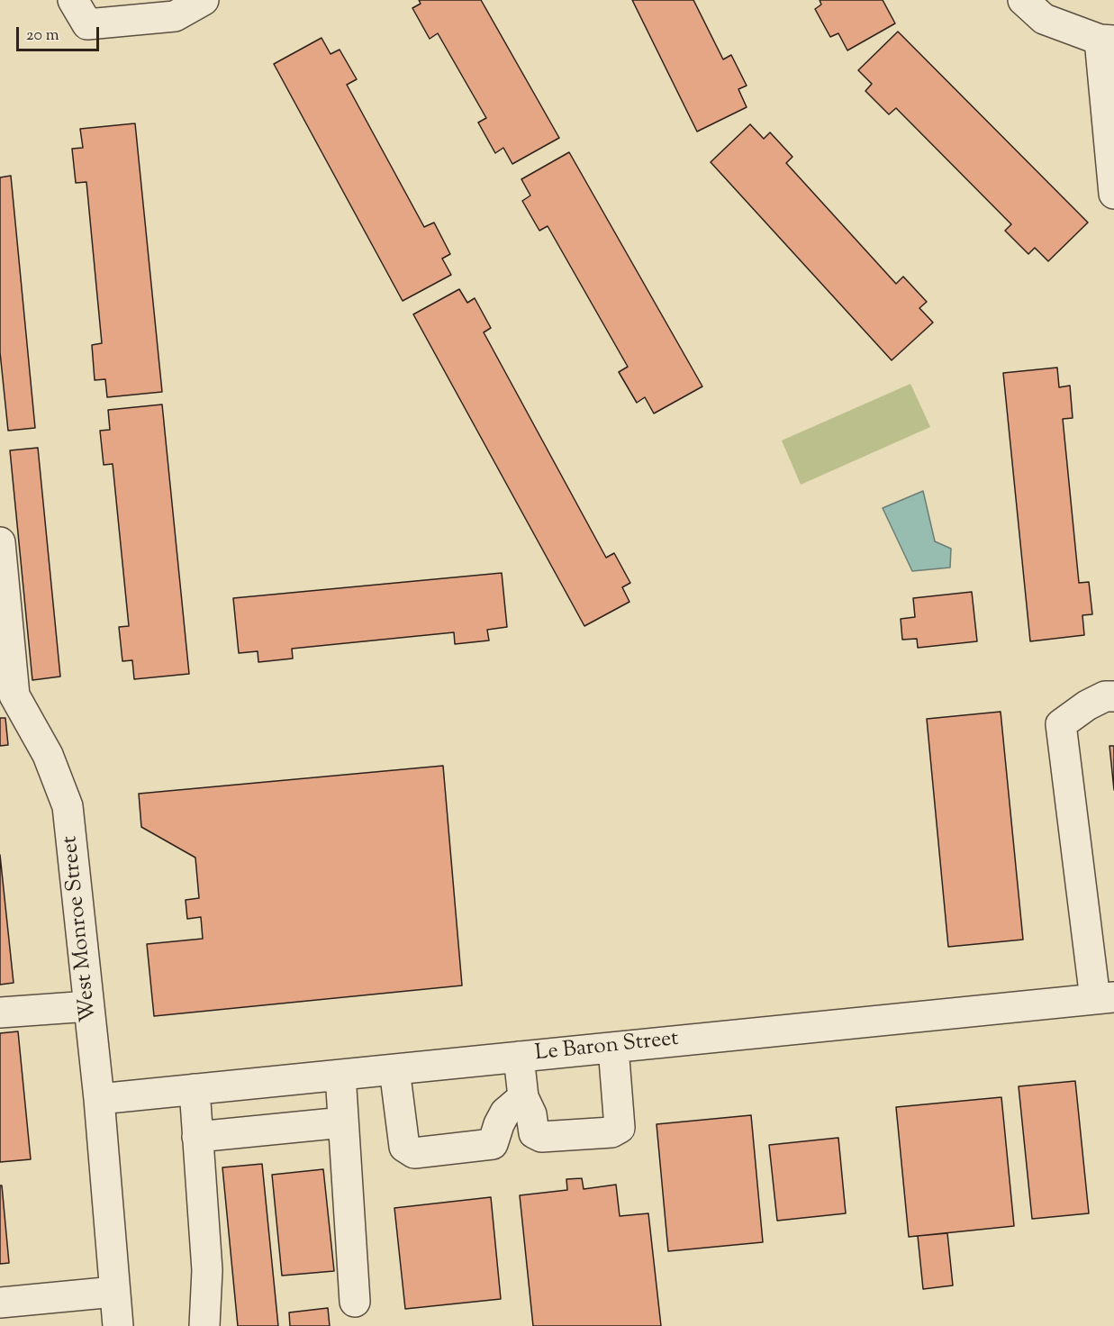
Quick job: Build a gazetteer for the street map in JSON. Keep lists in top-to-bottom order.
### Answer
{
  "streets": {
    "street": ["West Monroe Street", "Le Baron Street"]
  },
  "crossings": [
    ["West Monroe Street", "Le Baron Street"]
  ],
  "scale_bar": "20 m"
}
